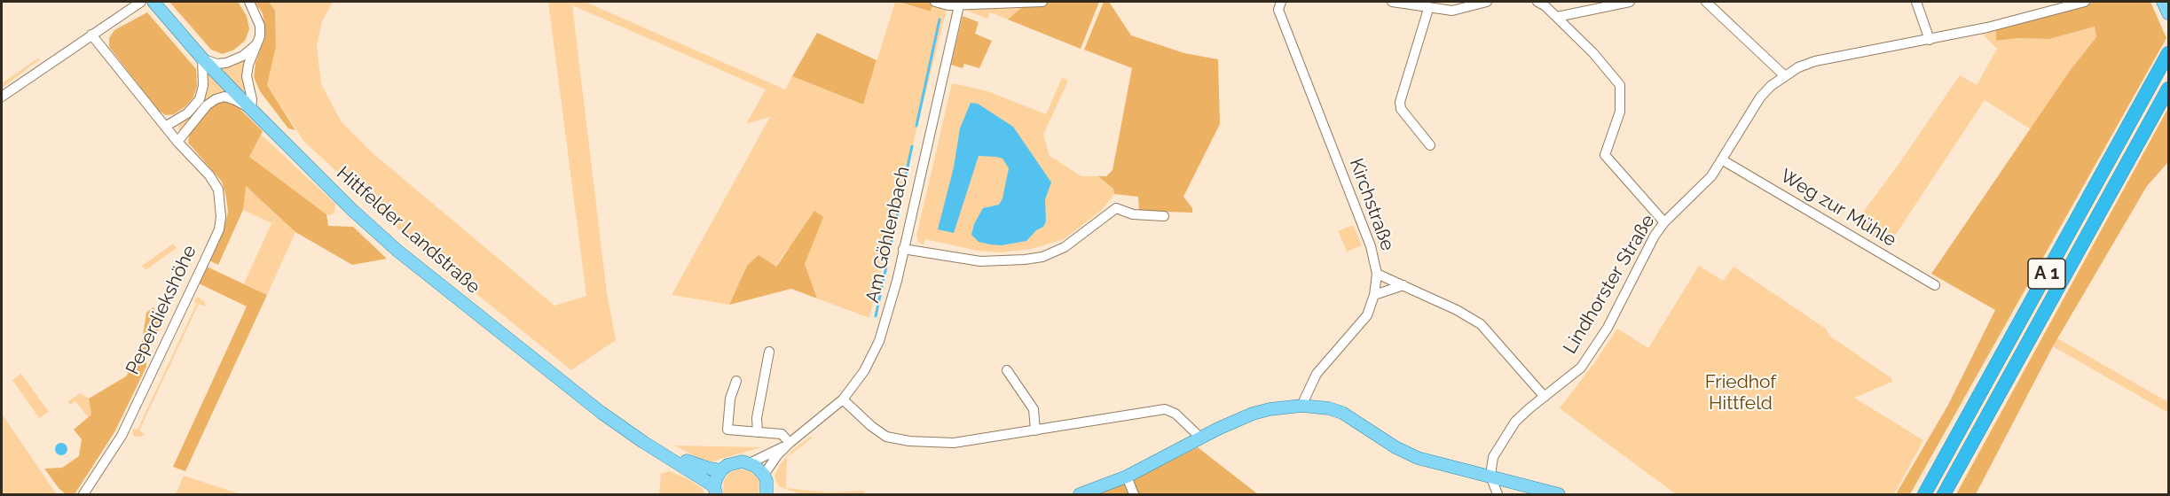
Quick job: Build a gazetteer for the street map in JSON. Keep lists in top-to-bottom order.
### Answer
{
  "streets": {
    "highway": ["A 1"],
    "main road": ["Hittfelder Landstraße"],
    "street": [
      "Kirchstraße",
      "Weg zur Mühle",
      "Am Göhlenbach",
      "Lindhorster Straße",
      "Peperdiekshöhe"
    ]
  },
  "crossings": [
    ["Weg zur Mühle", "Lindhorster Straße"]
  ],
  "parks": ["Friedhof Hittfeld"]
}
